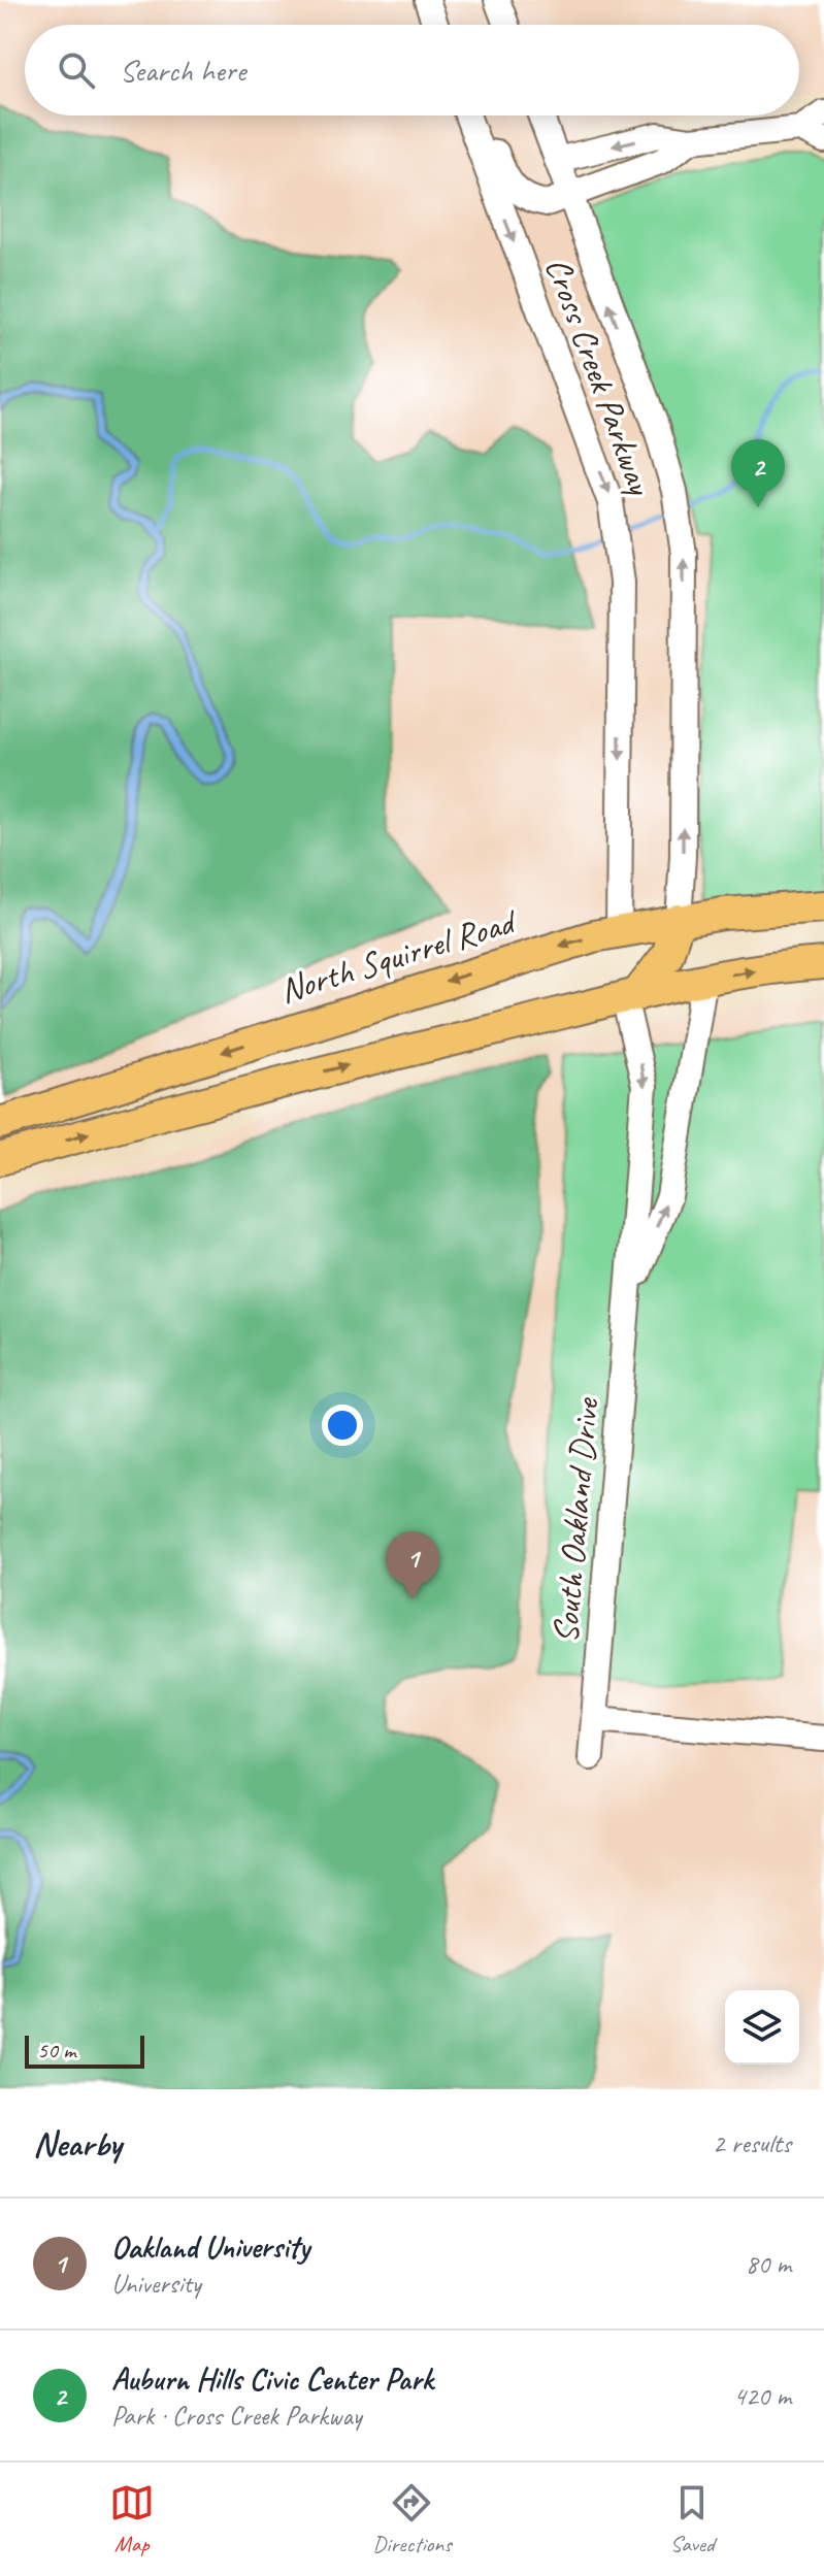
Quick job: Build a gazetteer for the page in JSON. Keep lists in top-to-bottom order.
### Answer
{
  "streets": {
    "main road": ["North Squirrel Road"],
    "street": ["Cross Creek Parkway", "South Oakland Drive"]
  },
  "crossings": [
    ["Cross Creek Parkway", "North Squirrel Road"]
  ],
  "scale_bar": "50 m",
  "page": {
    "search": "Search here",
    "pins": ["2", "1"],
    "scale": "50 m",
    "heading": ["Nearby", "2 results"],
    "list": [
      {
        "mark": "1",
        "name": "Oakland University",
        "note": "University",
        "value": "80 m"
      },
      {
        "mark": "2",
        "name": "Auburn Hills Civic Center Park",
        "note": "Park · Cross Creek Parkway",
        "value": "420 m"
      }
    ],
    "nav": ["Map", "Directions", "Saved"]
  }
}
